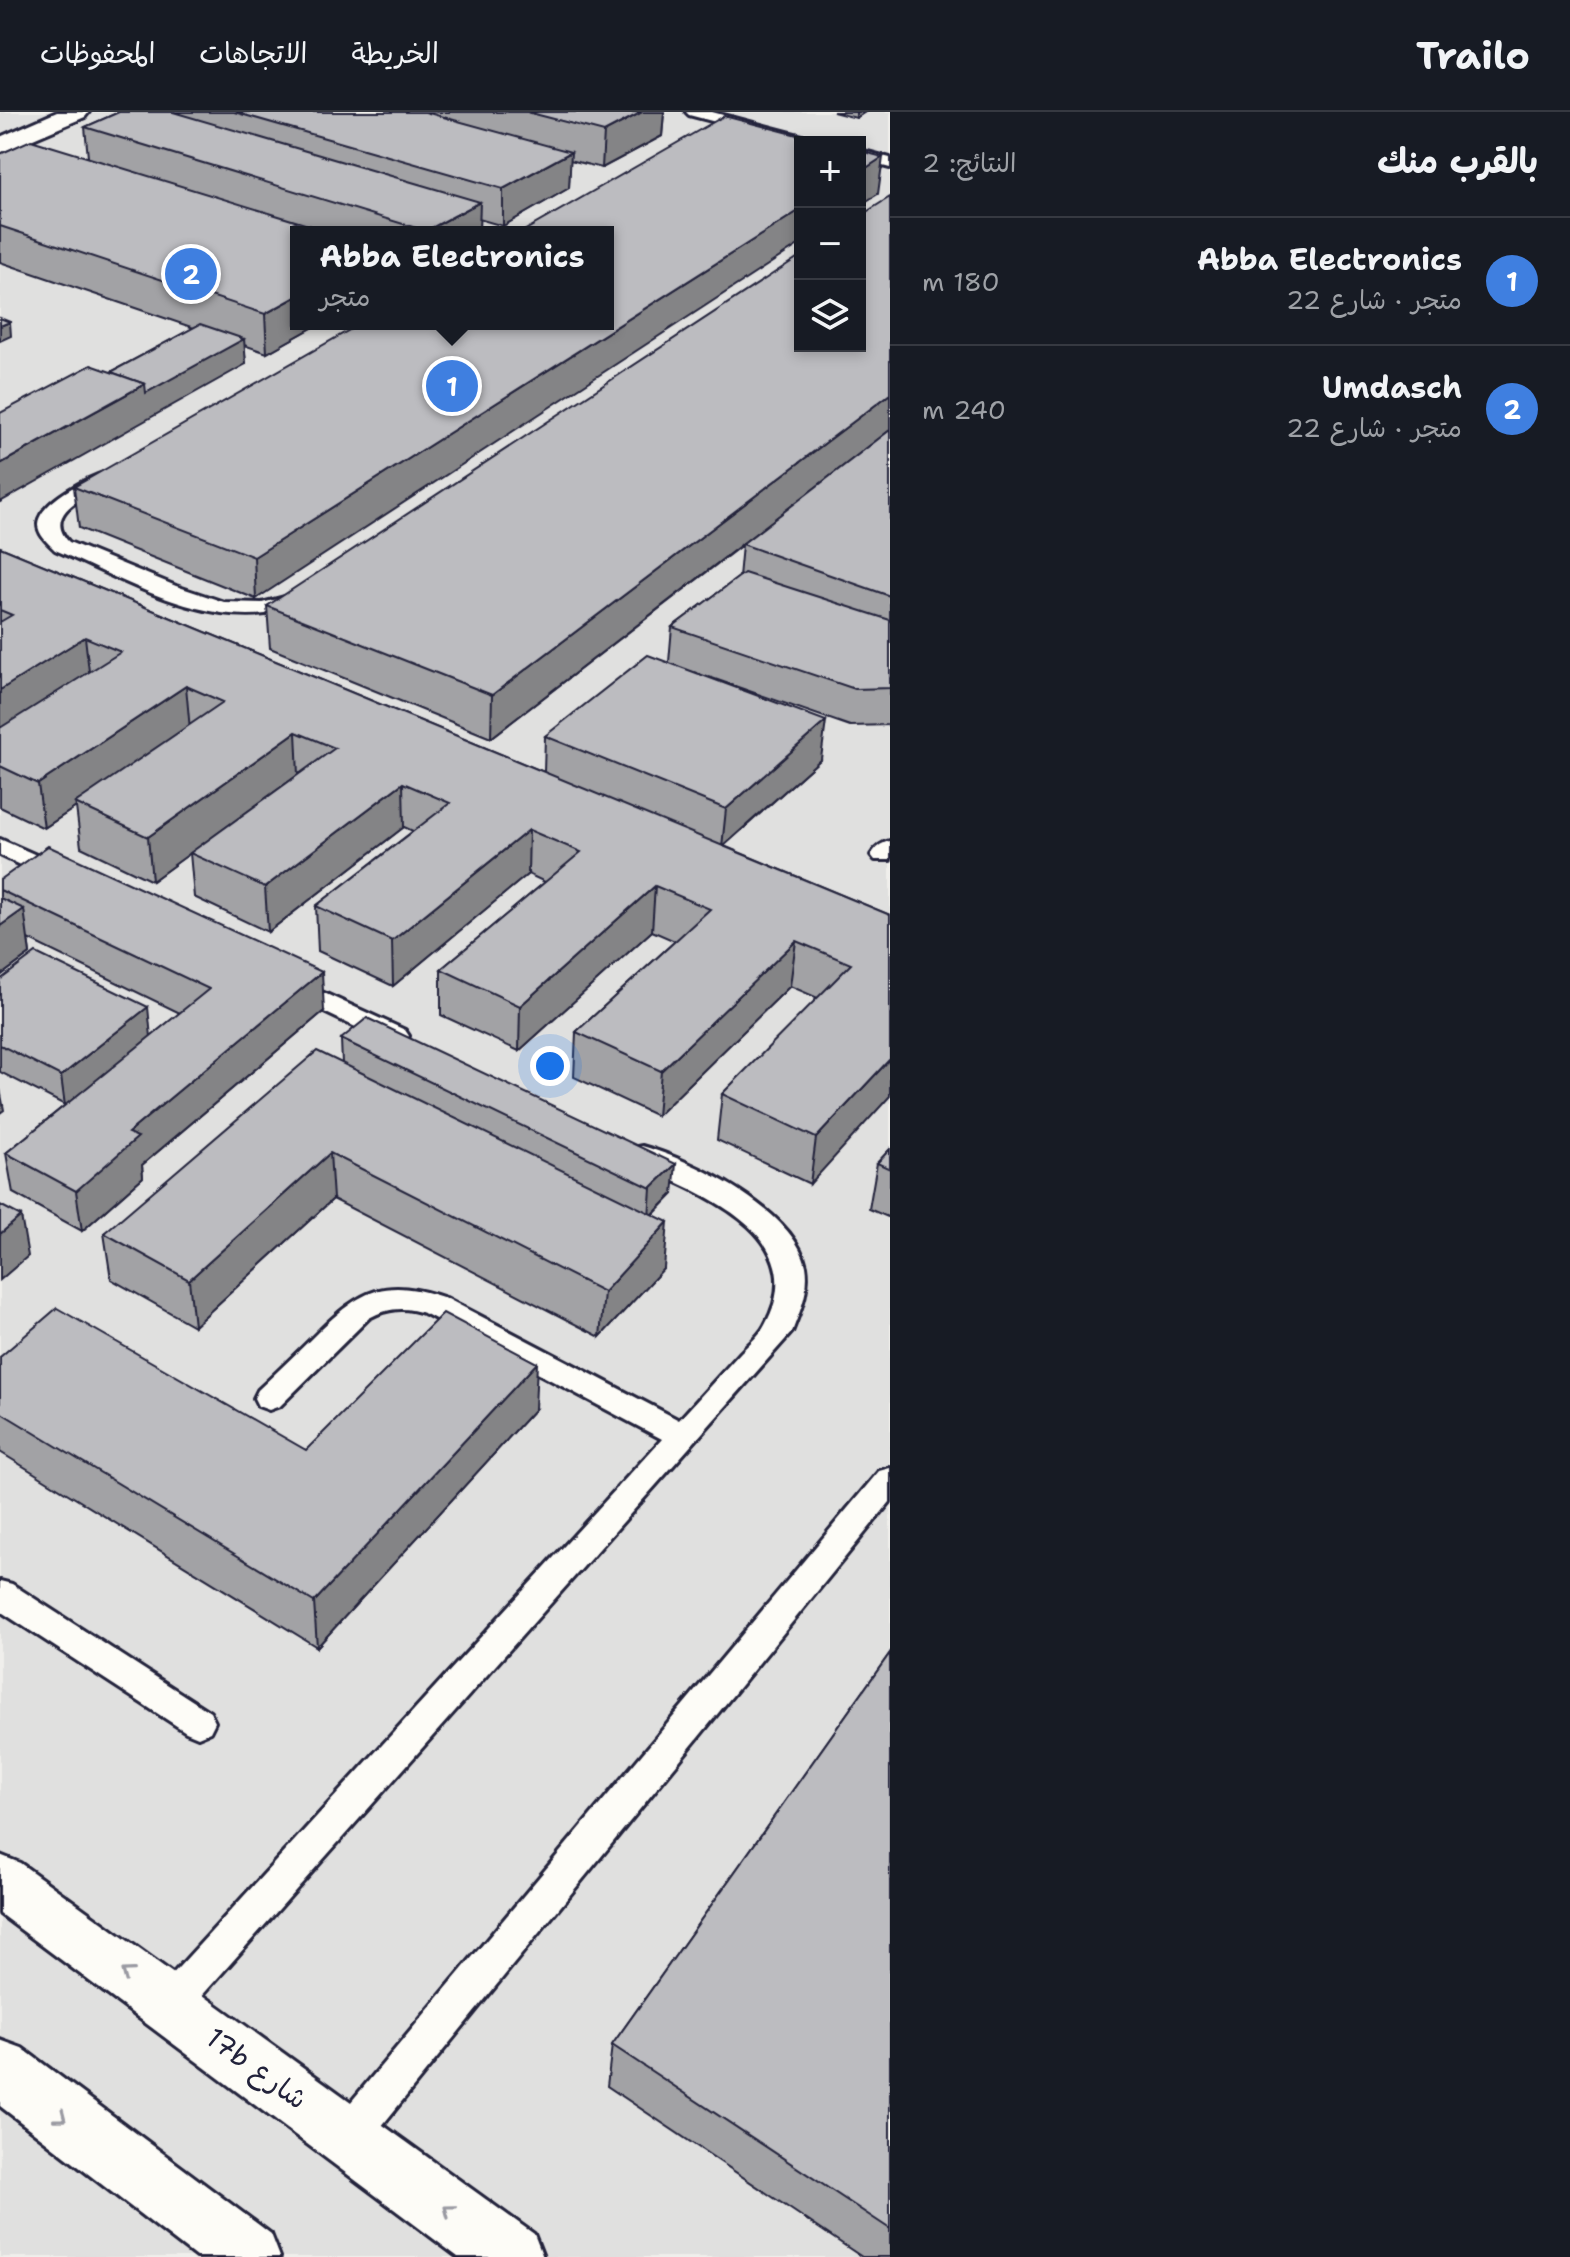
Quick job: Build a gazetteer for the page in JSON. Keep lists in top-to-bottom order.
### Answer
{
  "streets": {
    "street": ["17b شارع"]
  },
  "one_way": ["17b شارع"],
  "page": {
    "header": "Trailo",
    "nav": ["الخريطة", "الاتجاهات", "المحفوظات"],
    "heading": ["بالقرب منك", "النتائج: 2"],
    "map_buttons": ["+", "−"],
    "list": [
      {
        "mark": "1",
        "name": "Abba Electronics",
        "note": "متجر · شارع 22",
        "value": "180 m"
      },
      {
        "mark": "2",
        "name": "Umdasch",
        "note": "متجر · شارع 22",
        "value": "240 m"
      }
    ],
    "popup": ["Abba Electronics", "متجر"],
    "pins": ["2", "1"]
  }
}
